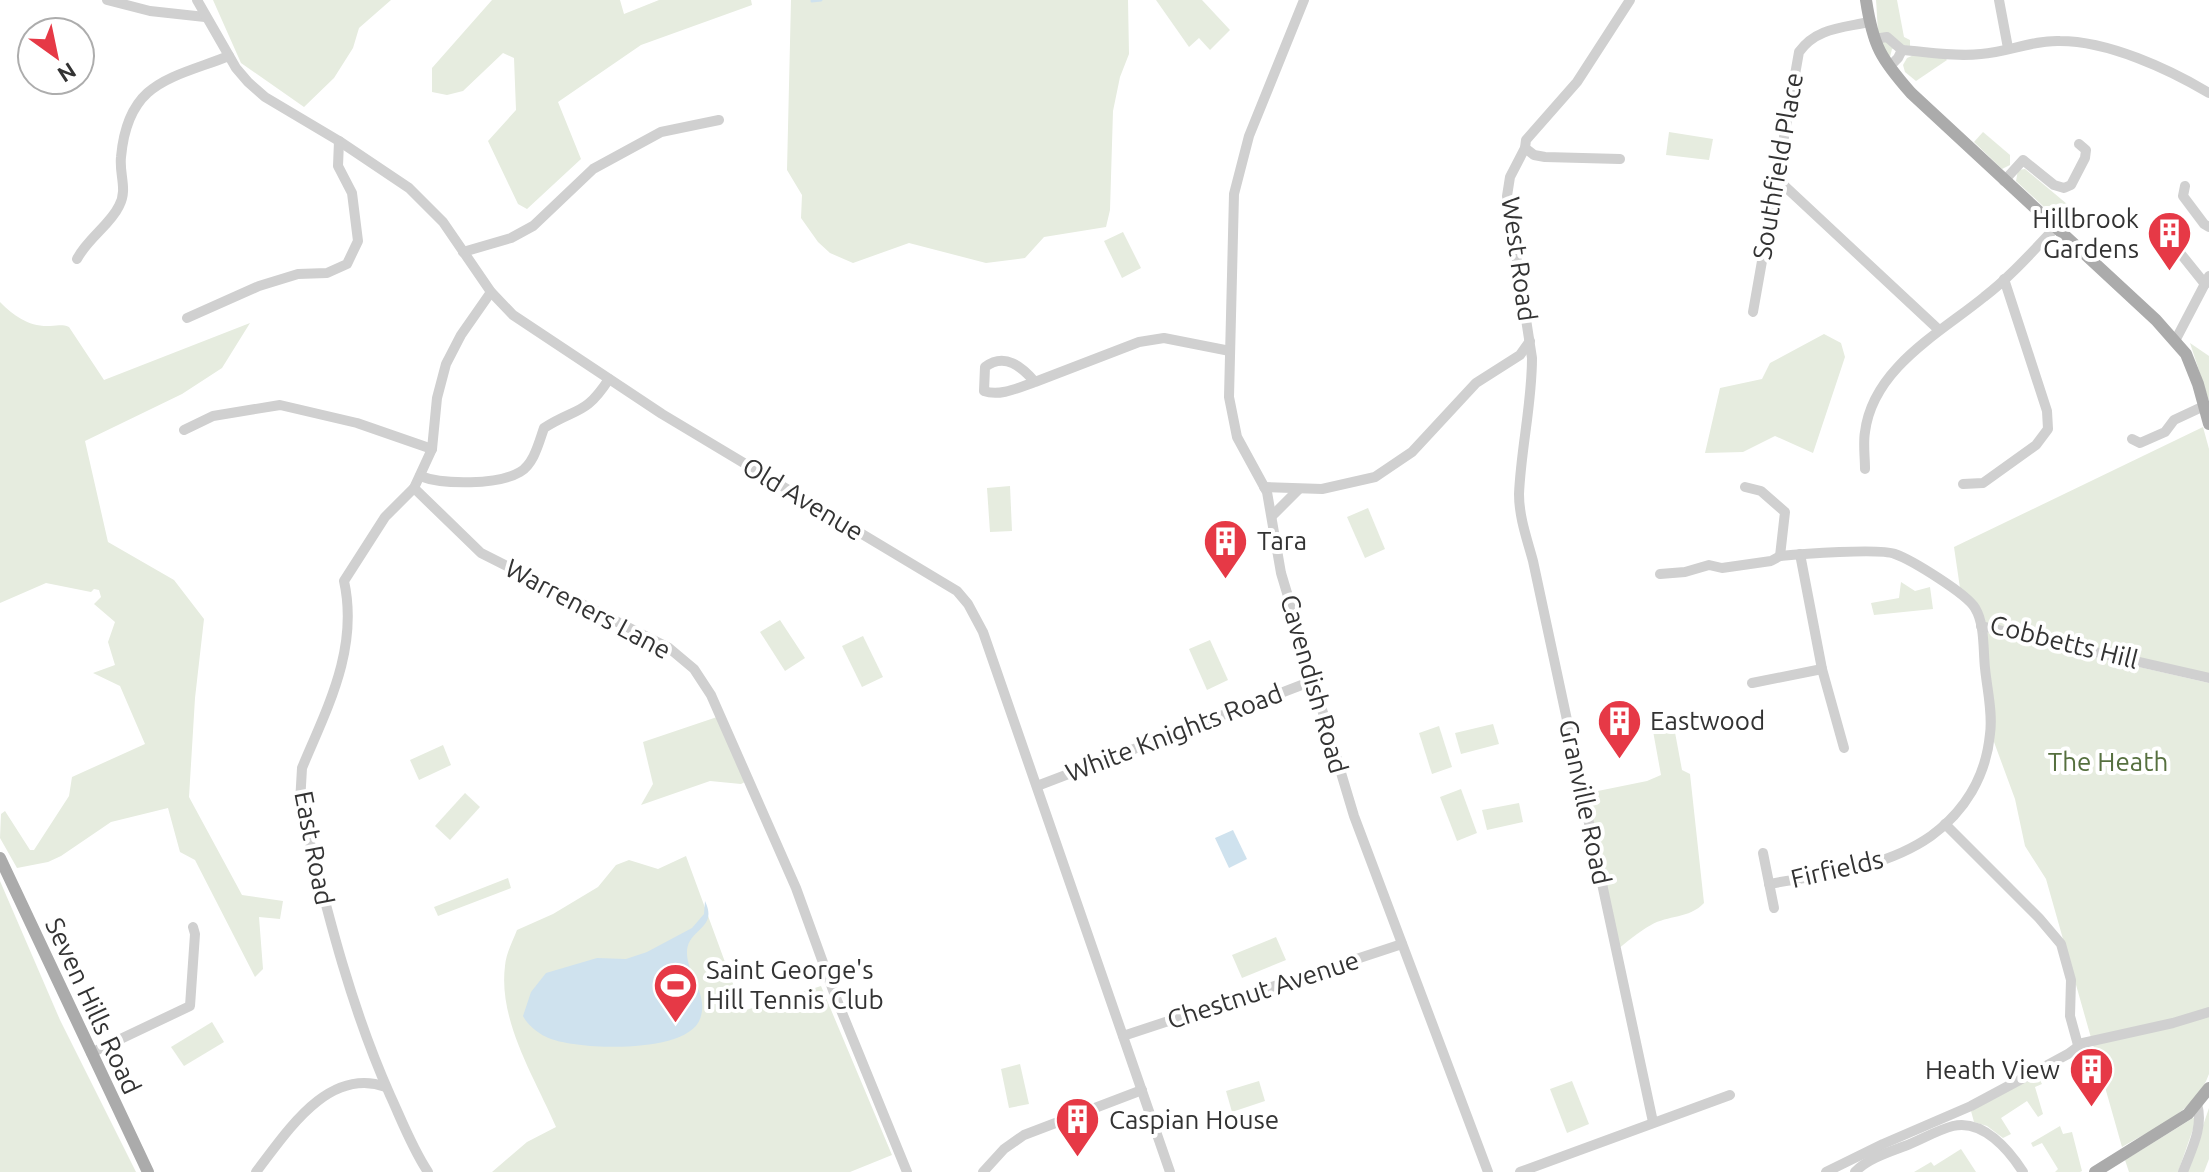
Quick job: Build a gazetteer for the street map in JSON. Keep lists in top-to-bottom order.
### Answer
{
  "streets": {
    "main road": ["Seven Hills Road"],
    "street": [
      "Southfield Place",
      "West Road",
      "Old Avenue",
      "Warreners Lane",
      "Cobbetts Hill",
      "Cavendish Road",
      "White Knights Road",
      "Granville Road",
      "East Road",
      "Firfields",
      "Chestnut Avenue"
    ]
  },
  "crossings": [
    ["West Road", "Cavendish Road"],
    ["West Road", "Granville Road"],
    ["Old Avenue", "White Knights Road"],
    ["Old Avenue", "Chestnut Avenue"],
    ["Warreners Lane", "East Road"],
    ["Cobbetts Hill", "Firfields"],
    ["Cavendish Road", "White Knights Road"],
    ["Cavendish Road", "Chestnut Avenue"]
  ],
  "parks": ["The Heath"],
  "places": {
    "building": [
      "Hillbrook Gardens",
      "Tara",
      "Eastwood",
      "Heath View",
      "Caspian House"
    ],
    "sports": ["Saint George's Hill Tennis Club"]
  },
  "north": "bottom right"
}
